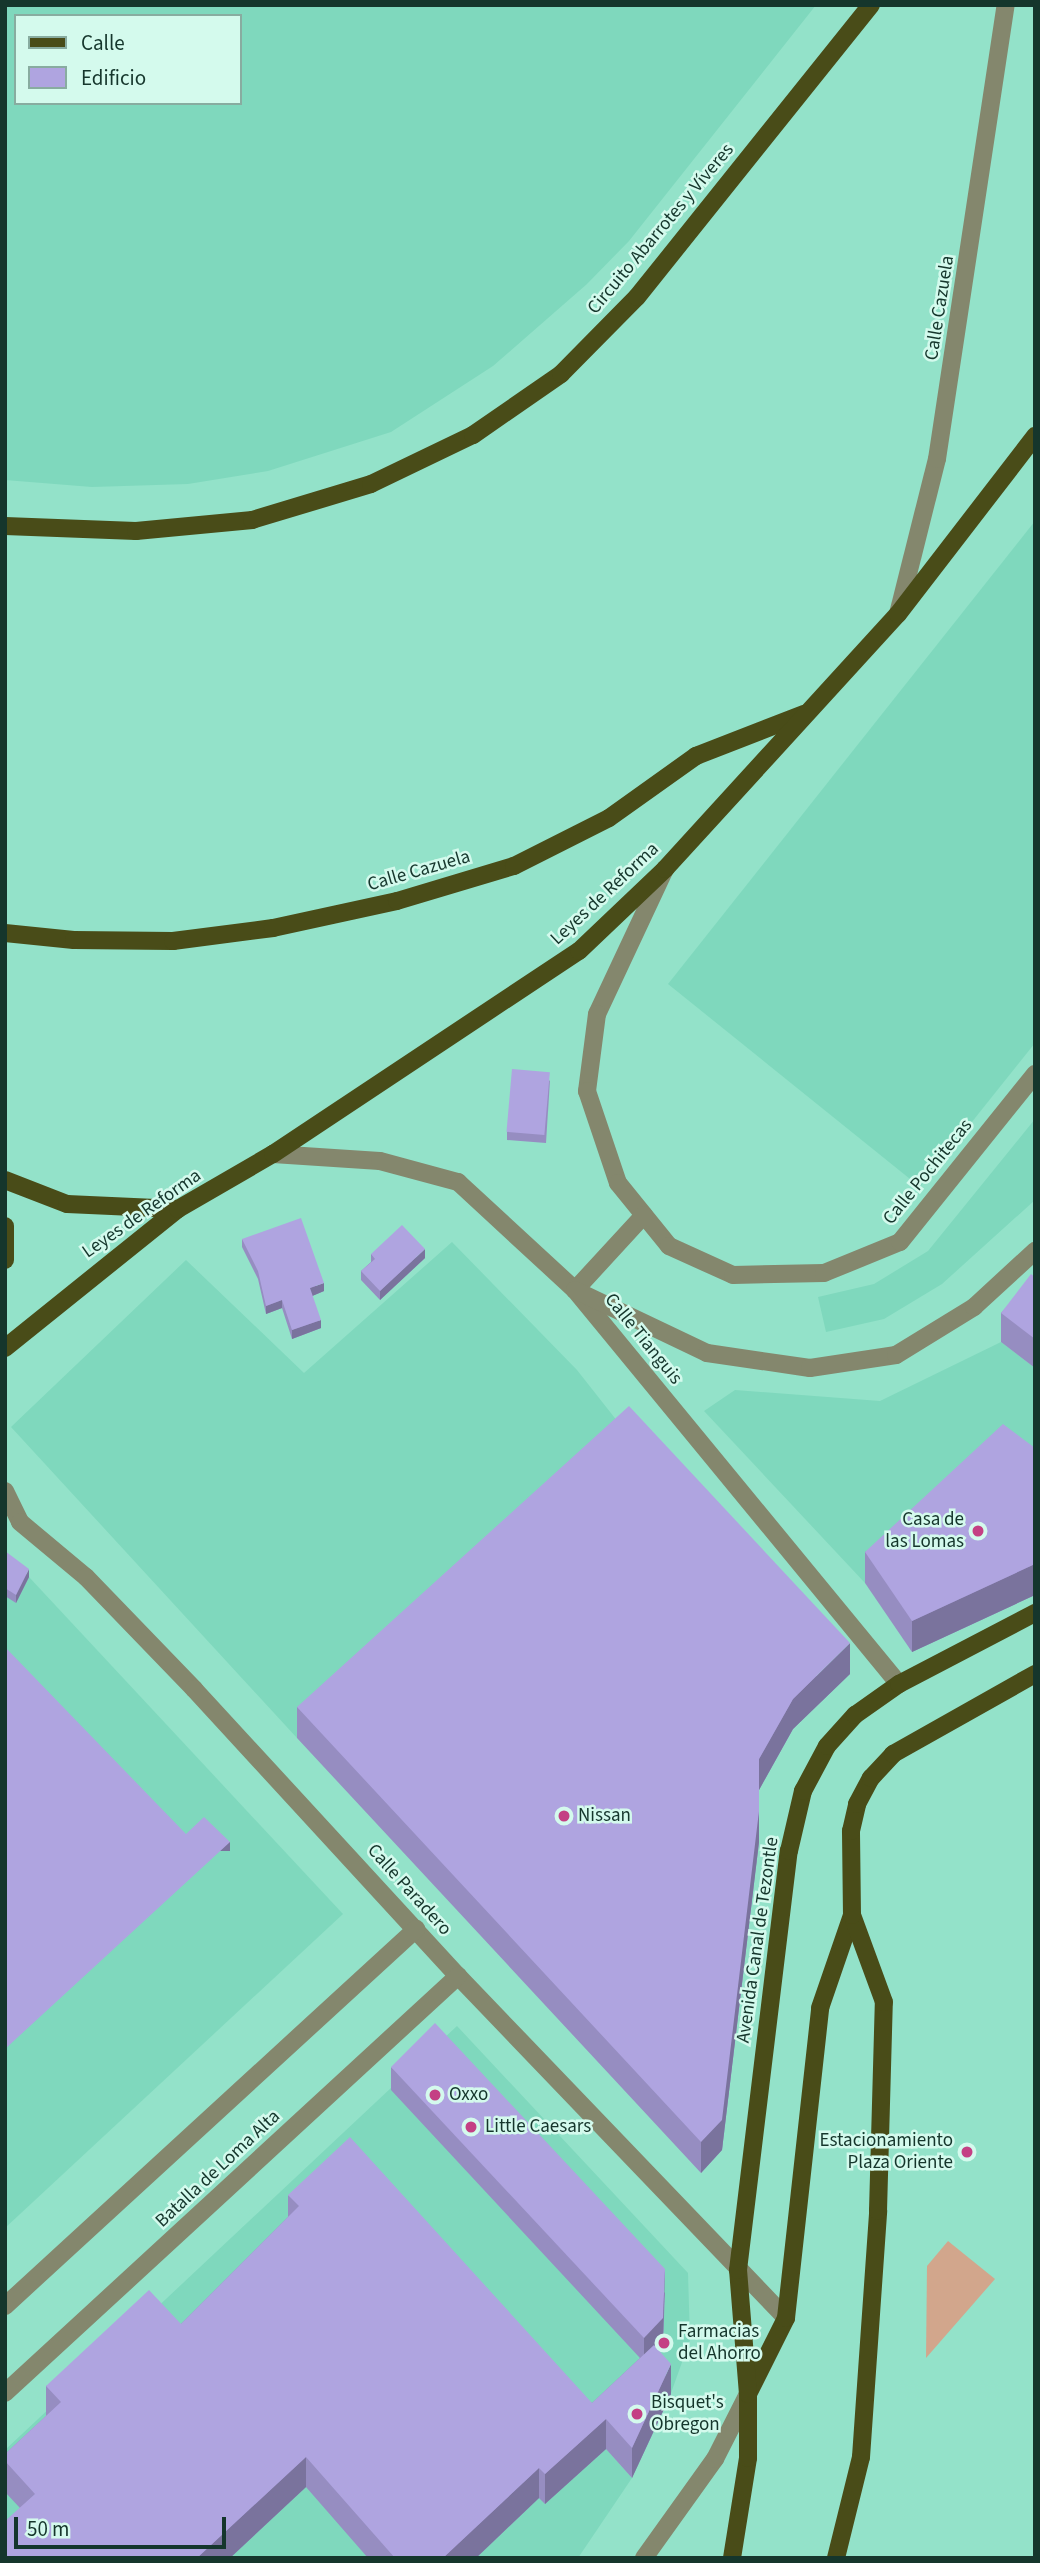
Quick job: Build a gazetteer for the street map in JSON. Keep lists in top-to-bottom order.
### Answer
{
  "streets": {
    "main road": [
      "Circuito Abarrotes y Víveres",
      "Calle Cazuela",
      "Leyes de Reforma",
      "Avenida Canal de Tezontle"
    ],
    "street": [
      "Calle Pochitecas",
      "Calle Tianguis",
      "Calle Paradero",
      "Batalla de Loma Alta"
    ]
  },
  "crossings": [
    ["Calle Cazuela", "Leyes de Reforma"],
    ["Leyes de Reforma", "Calle Pochitecas"],
    ["Leyes de Reforma", "Calle Tianguis"],
    ["Calle Tianguis", "Avenida Canal de Tezontle"],
    ["Calle Paradero", "Avenida Canal de Tezontle"],
    ["Calle Paradero", "Batalla de Loma Alta"]
  ],
  "places": [
    "Casa de las Lomas",
    "Nissan",
    "Oxxo",
    "Little Caesars",
    "Estacionamiento Plaza Oriente",
    "Farmacias del Ahorro",
    "Bisquet's Obregon"
  ],
  "legend": ["Calle", "Edificio"],
  "scale_bar": "50 m"
}
